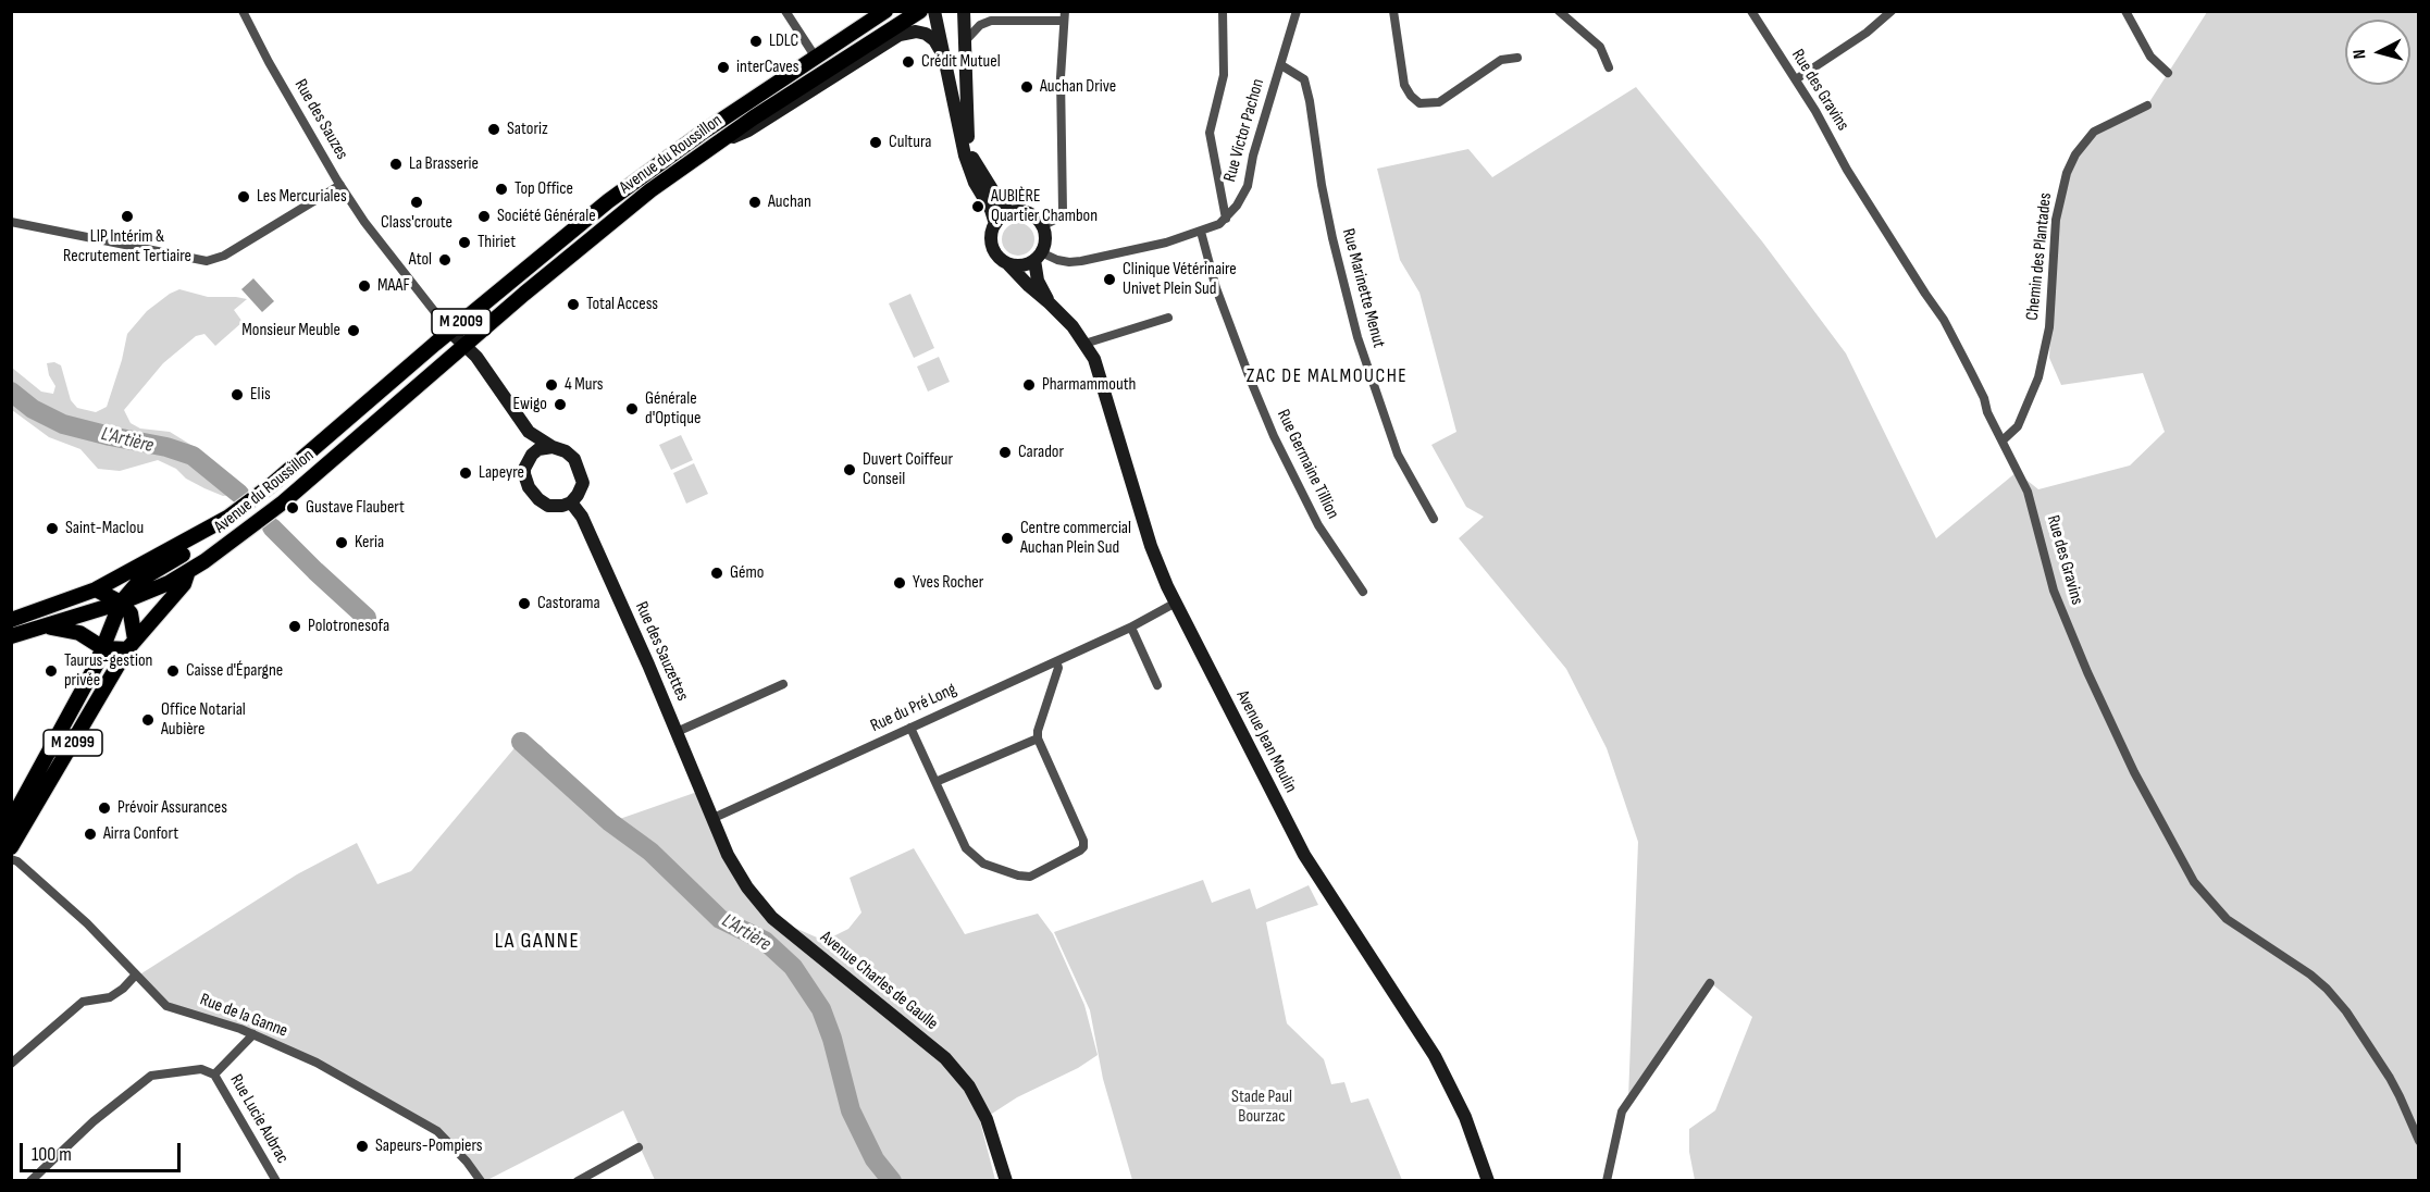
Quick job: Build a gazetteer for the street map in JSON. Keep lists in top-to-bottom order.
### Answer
{
  "streets": {
    "main road": [
      "Avenue du Roussillon",
      "M 2009",
      "Rue des Sauzettes",
      "Avenue Jean Moulin",
      "M 2099",
      "Avenue Charles de Gaulle"
    ],
    "street": [
      "Rue des Gravins",
      "Rue des Sauzes",
      "Rue Victor Pachon",
      "Chemin des Plantades",
      "Rue Marinette Menut",
      "Rue Germaine Tillion",
      "Rue du Pré Long",
      "Rue de la Ganne",
      "Rue Lucie Aubrac"
    ]
  },
  "crossings": [
    ["Rue des Gravins", "Chemin des Plantades"],
    ["Rue des Sauzes", "Avenue du Roussillon"],
    ["Rue Victor Pachon", "Rue Marinette Menut"],
    ["Rue Victor Pachon", "Rue Germaine Tillion"],
    ["Rue Victor Pachon", "Avenue Jean Moulin"],
    ["Avenue du Roussillon", "M 2009"],
    ["Avenue du Roussillon", "M 2099"],
    ["M 2009", "M 2099"],
    ["Rue des Sauzettes", "Rue du Pré Long"],
    ["Rue des Sauzettes", "Avenue Charles de Gaulle"],
    ["Rue du Pré Long", "Avenue Jean Moulin"],
    ["Rue du Pré Long", "Avenue Charles de Gaulle"]
  ],
  "districts": ["ZAC DE MALMOUCHE", "LA GANNE"],
  "water": ["L'Artière"],
  "parks": ["Stade Paul Bourzac"],
  "places": [
    "LDLC",
    "Crédit Mutuel",
    "interCaves",
    "Auchan Drive",
    "Satoriz",
    "Cultura",
    "La Brasserie",
    "Top Office",
    "Les Mercuriales",
    "Class'croute",
    "Auchan",
    "AUBIÈRE Quartier Chambon",
    "LIP Intérim & Recrutement Tertiaire",
    "Société Générale",
    "Thiriet",
    "Atol",
    "Clinique Vétérinaire Univet Plein Sud",
    "MAAF",
    "Total Access",
    "Monsieur Meuble",
    "4 Murs",
    "Pharmammouth",
    "Elis",
    "Ewigo",
    "Générale d'Optique",
    "Carador",
    "Duvert Coiffeur Conseil",
    "Lapeyre",
    "Gustave Flaubert",
    "Saint-Maclou",
    "Centre commercial Auchan Plein Sud",
    "Keria",
    "Gémo",
    "Yves Rocher",
    "Castorama",
    "Polotronesofa",
    "Taurus-gestion privée",
    "Caisse d'Épargne",
    "Office Notarial Aubière",
    "Prévoir Assurances",
    "Airra Confort",
    "Sapeurs-Pompiers"
  ],
  "scale_bar": "100 m",
  "north": "left"
}
